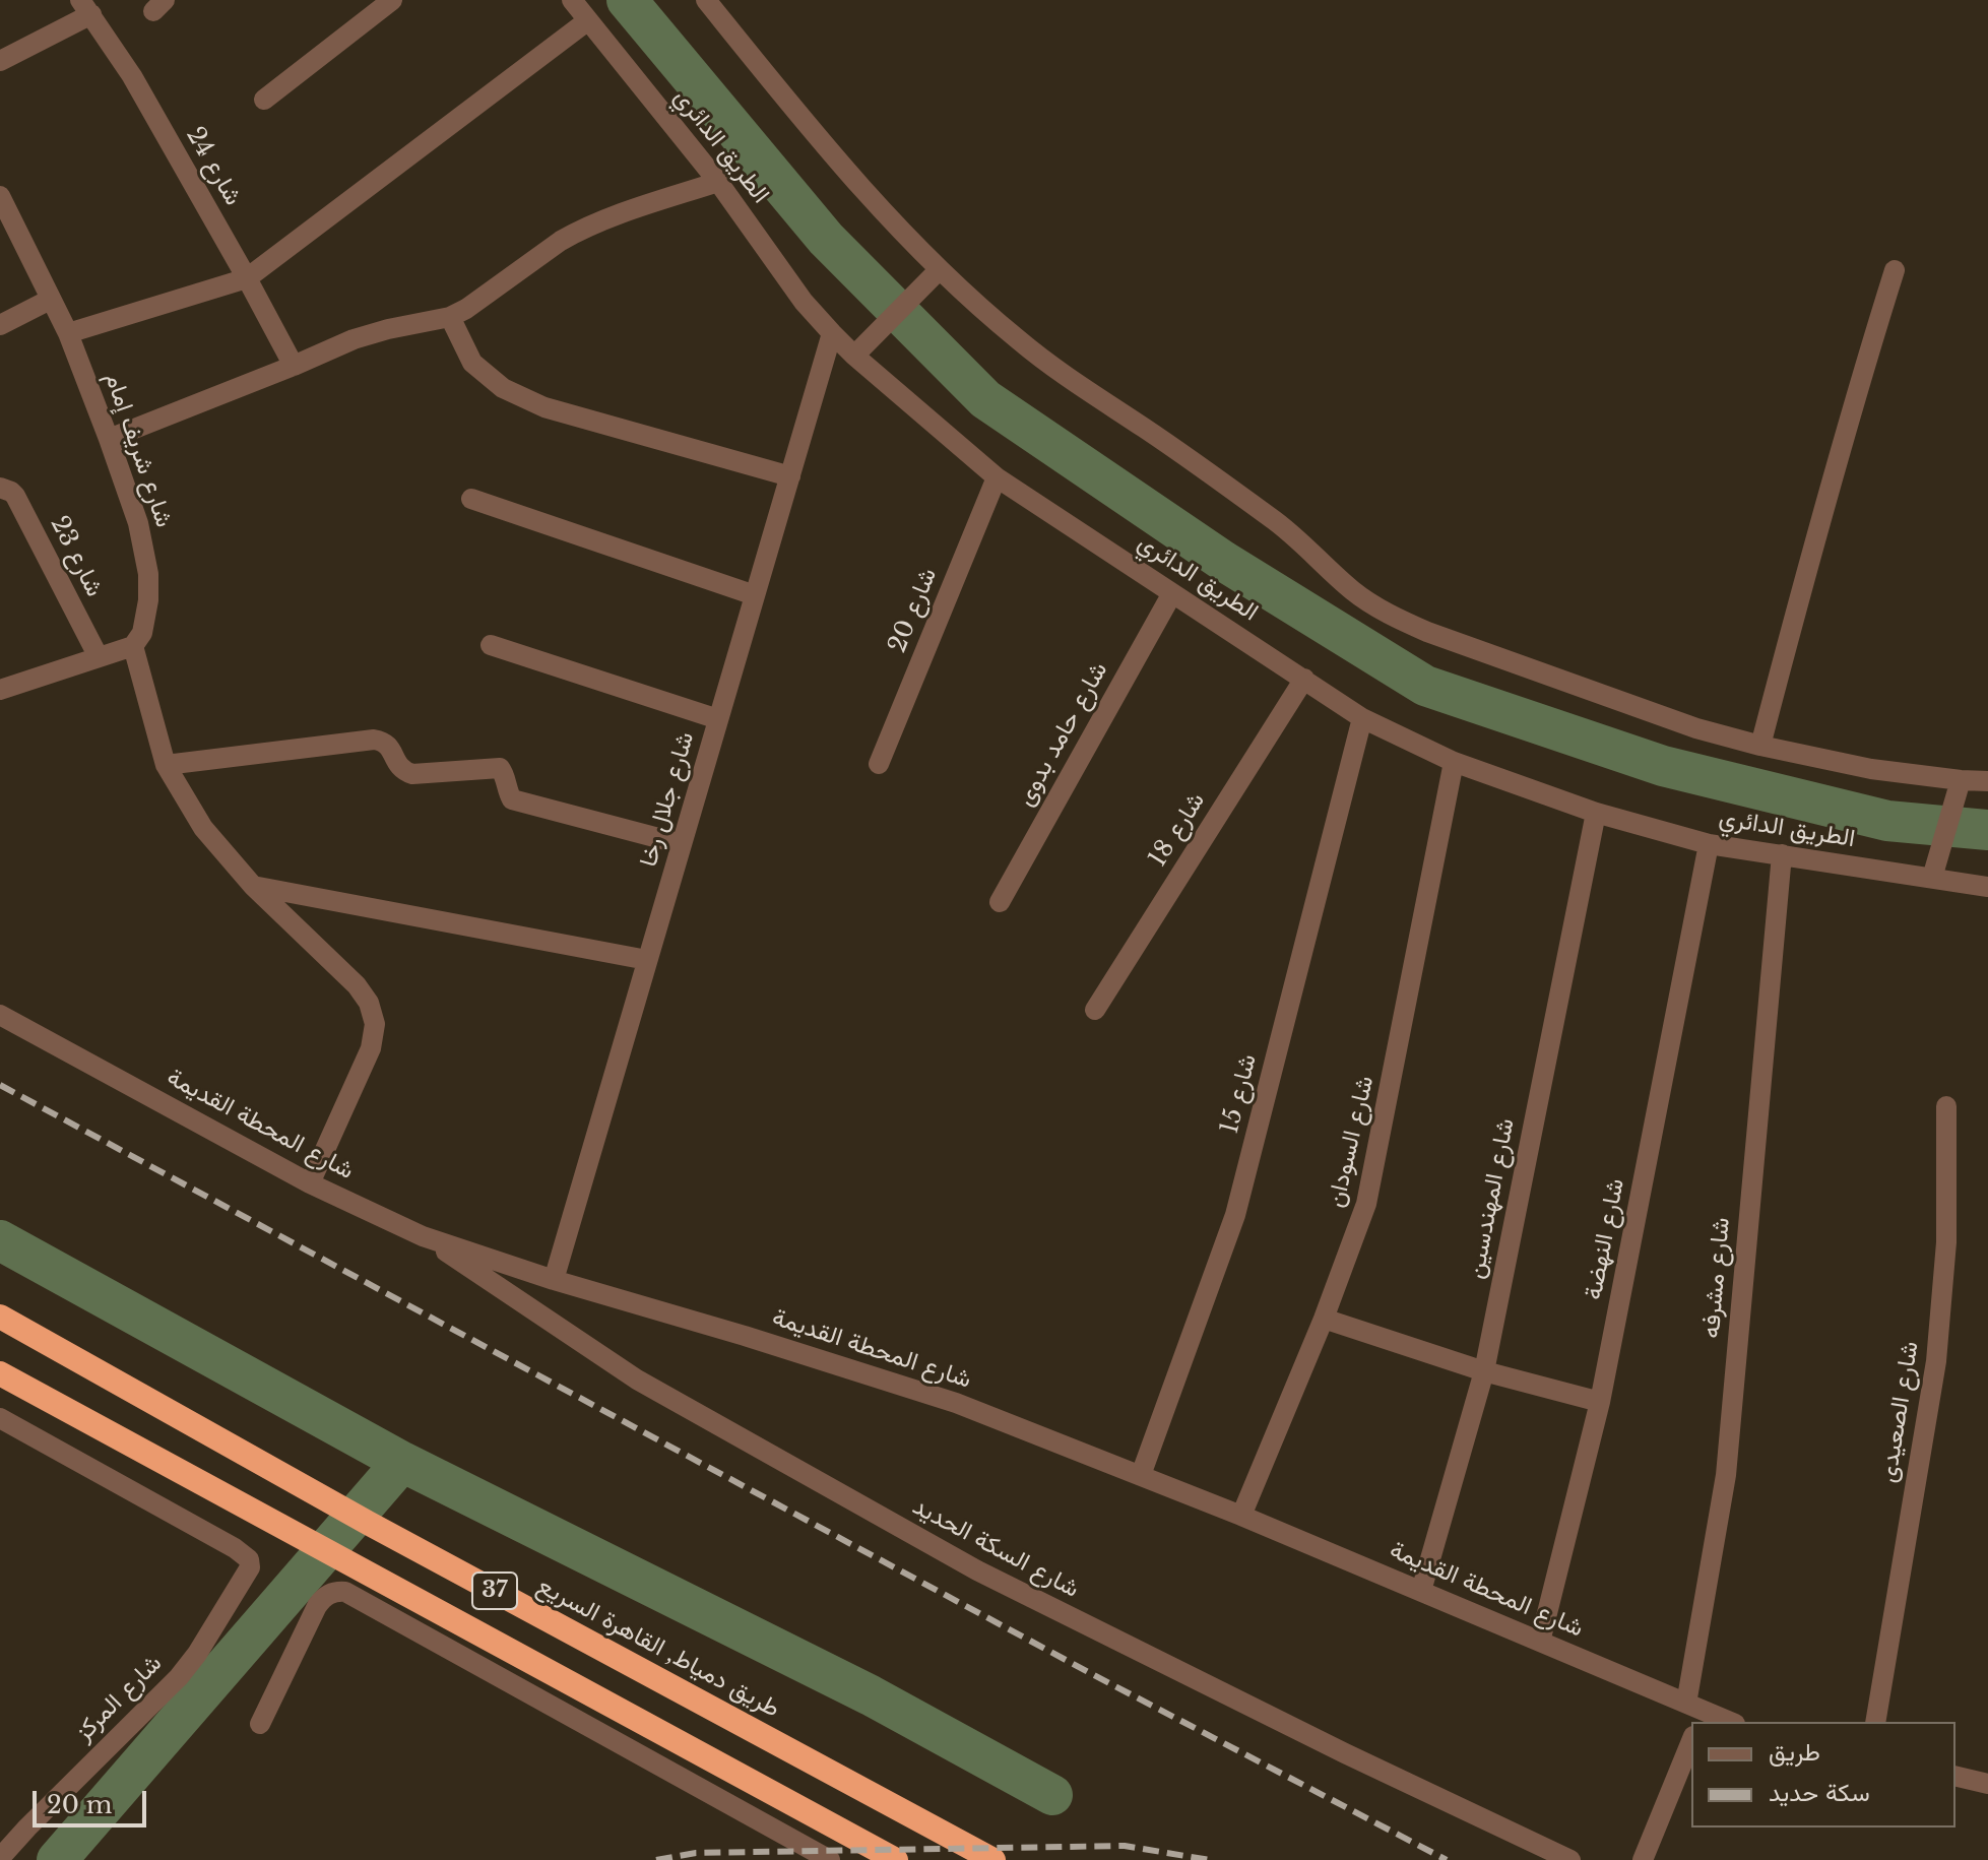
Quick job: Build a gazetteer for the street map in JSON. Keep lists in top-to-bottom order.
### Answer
{
  "streets": {
    "highway": ["37", "طريق دمياط, القاهرة السريع"],
    "street": [
      "الطريق الدائري",
      "شارع 24",
      "شارع شريف إمام",
      "شارع 23",
      "شارع 20",
      "شارع حامد بدوى",
      "شارع جلال رخا",
      "شارع 18",
      "شارع 15",
      "شارع المحطة القديمة",
      "شارع السودان",
      "شارع المهندسين",
      "شارع النهضة",
      "شارع مشرفه",
      "شارع الصعيدى",
      "شارع السكة الحديد",
      "شارع المركز"
    ]
  },
  "crossings": [
    ["الطريق الدائري", "شارع 20"],
    ["الطريق الدائري", "شارع حامد بدوى"],
    ["الطريق الدائري", "شارع جلال رخا"],
    ["الطريق الدائري", "شارع 18"],
    ["الطريق الدائري", "شارع 15"],
    ["الطريق الدائري", "شارع السودان"],
    ["الطريق الدائري", "شارع المهندسين"],
    ["الطريق الدائري", "شارع النهضة"],
    ["الطريق الدائري", "شارع مشرفه"],
    ["شارع جلال رخا", "شارع المحطة القديمة"],
    ["شارع 15", "شارع المحطة القديمة"],
    ["شارع المحطة القديمة", "شارع السودان"],
    ["شارع المحطة القديمة", "شارع المهندسين"],
    ["شارع المحطة القديمة", "شارع النهضة"],
    ["شارع المحطة القديمة", "شارع مشرفه"],
    ["شارع المحطة القديمة", "شارع السكة الحديد"]
  ],
  "legend": ["طريق", "سكة حديد"],
  "scale_bar": "20 m"
}
